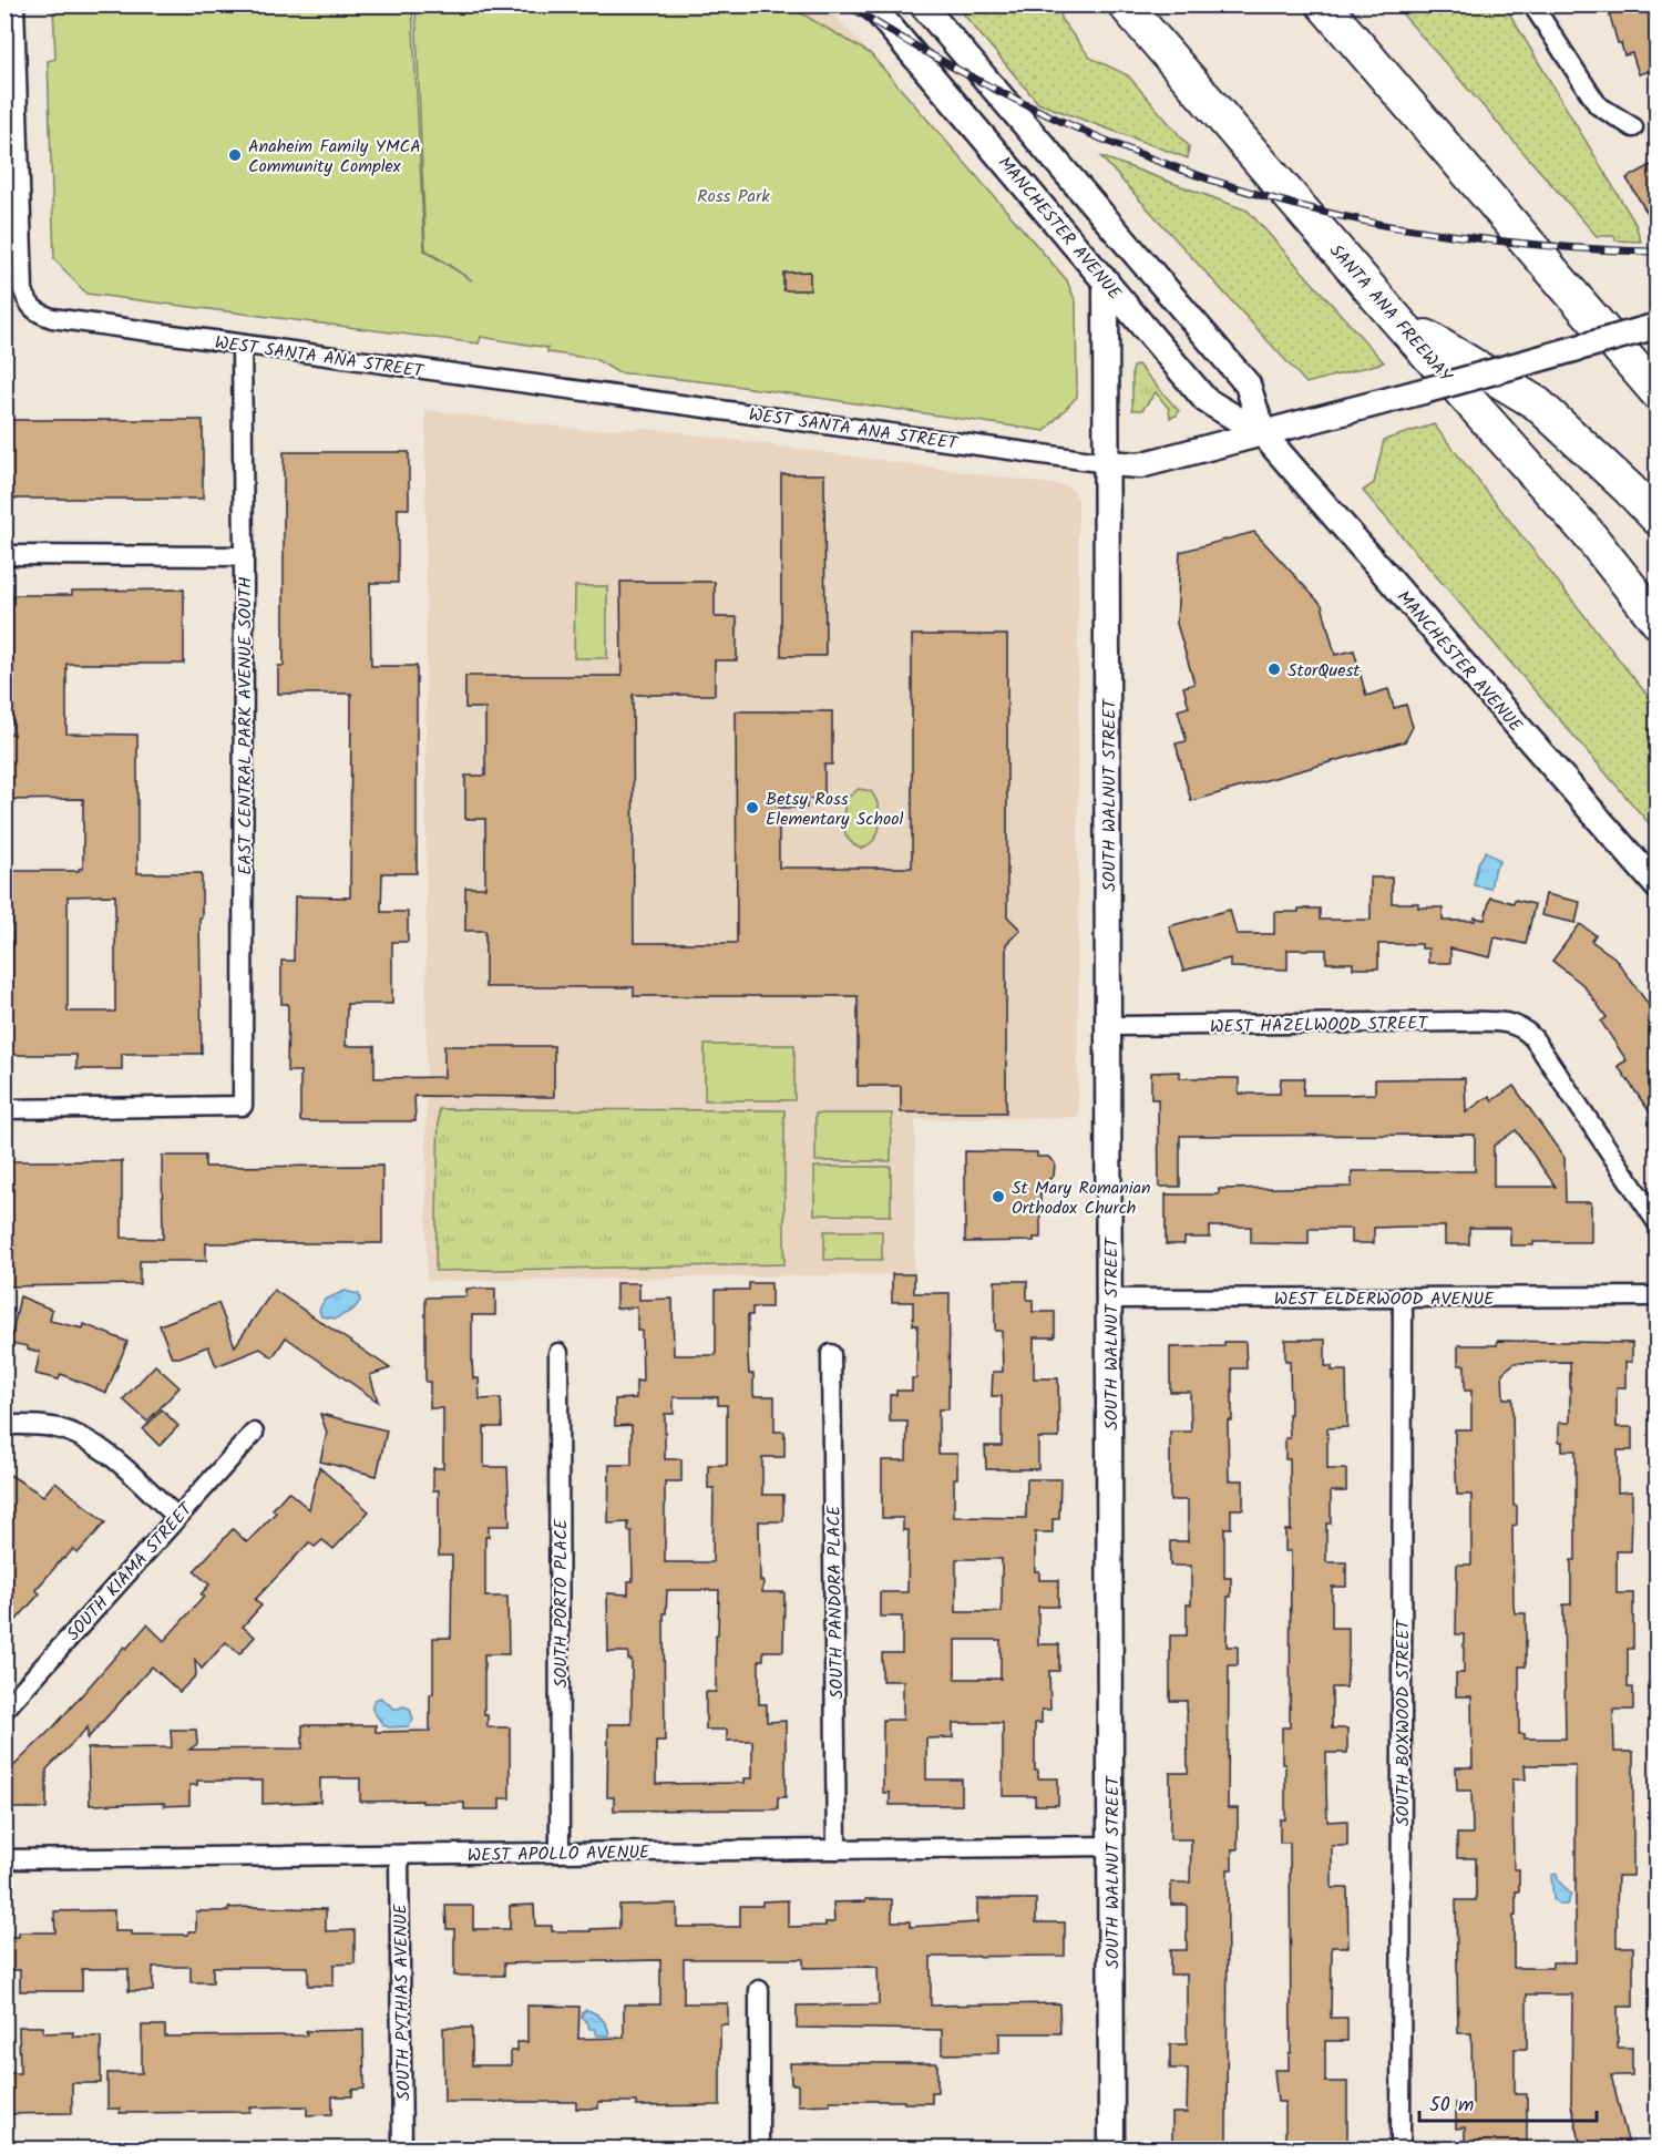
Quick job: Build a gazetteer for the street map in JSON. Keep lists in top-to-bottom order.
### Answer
{
  "streets": {
    "highway": ["SANTA ANA FREEWAY"],
    "street": [
      "MANCHESTER AVENUE",
      "WEST SANTA ANA STREET",
      "EAST CENTRAL PARK AVENUE SOUTH",
      "SOUTH WALNUT STREET",
      "WEST HAZELWOOD STREET",
      "WEST ELDERWOOD AVENUE",
      "SOUTH KIAMA STREET",
      "SOUTH PANDORA PLACE",
      "SOUTH PORTO PLACE",
      "SOUTH BOXWOOD STREET",
      "WEST APOLLO AVENUE",
      "SOUTH PYTHIAS AVENUE"
    ]
  },
  "crossings": [
    ["MANCHESTER AVENUE", "WEST SANTA ANA STREET"],
    ["MANCHESTER AVENUE", "SOUTH WALNUT STREET"],
    ["WEST SANTA ANA STREET", "EAST CENTRAL PARK AVENUE SOUTH"],
    ["WEST SANTA ANA STREET", "SOUTH WALNUT STREET"],
    ["SOUTH WALNUT STREET", "WEST HAZELWOOD STREET"],
    ["SOUTH WALNUT STREET", "WEST ELDERWOOD AVENUE"],
    ["SOUTH WALNUT STREET", "WEST APOLLO AVENUE"],
    ["WEST ELDERWOOD AVENUE", "SOUTH BOXWOOD STREET"],
    ["SOUTH PANDORA PLACE", "WEST APOLLO AVENUE"],
    ["SOUTH PORTO PLACE", "WEST APOLLO AVENUE"],
    ["WEST APOLLO AVENUE", "SOUTH PYTHIAS AVENUE"]
  ],
  "parks": ["Ross Park"],
  "places": [
    "Anaheim Family YMCA Community Complex",
    "StorQuest",
    "Betsy Ross Elementary School",
    "St Mary Romanian Orthodox Church"
  ],
  "scale_bar": "50 m"
}
